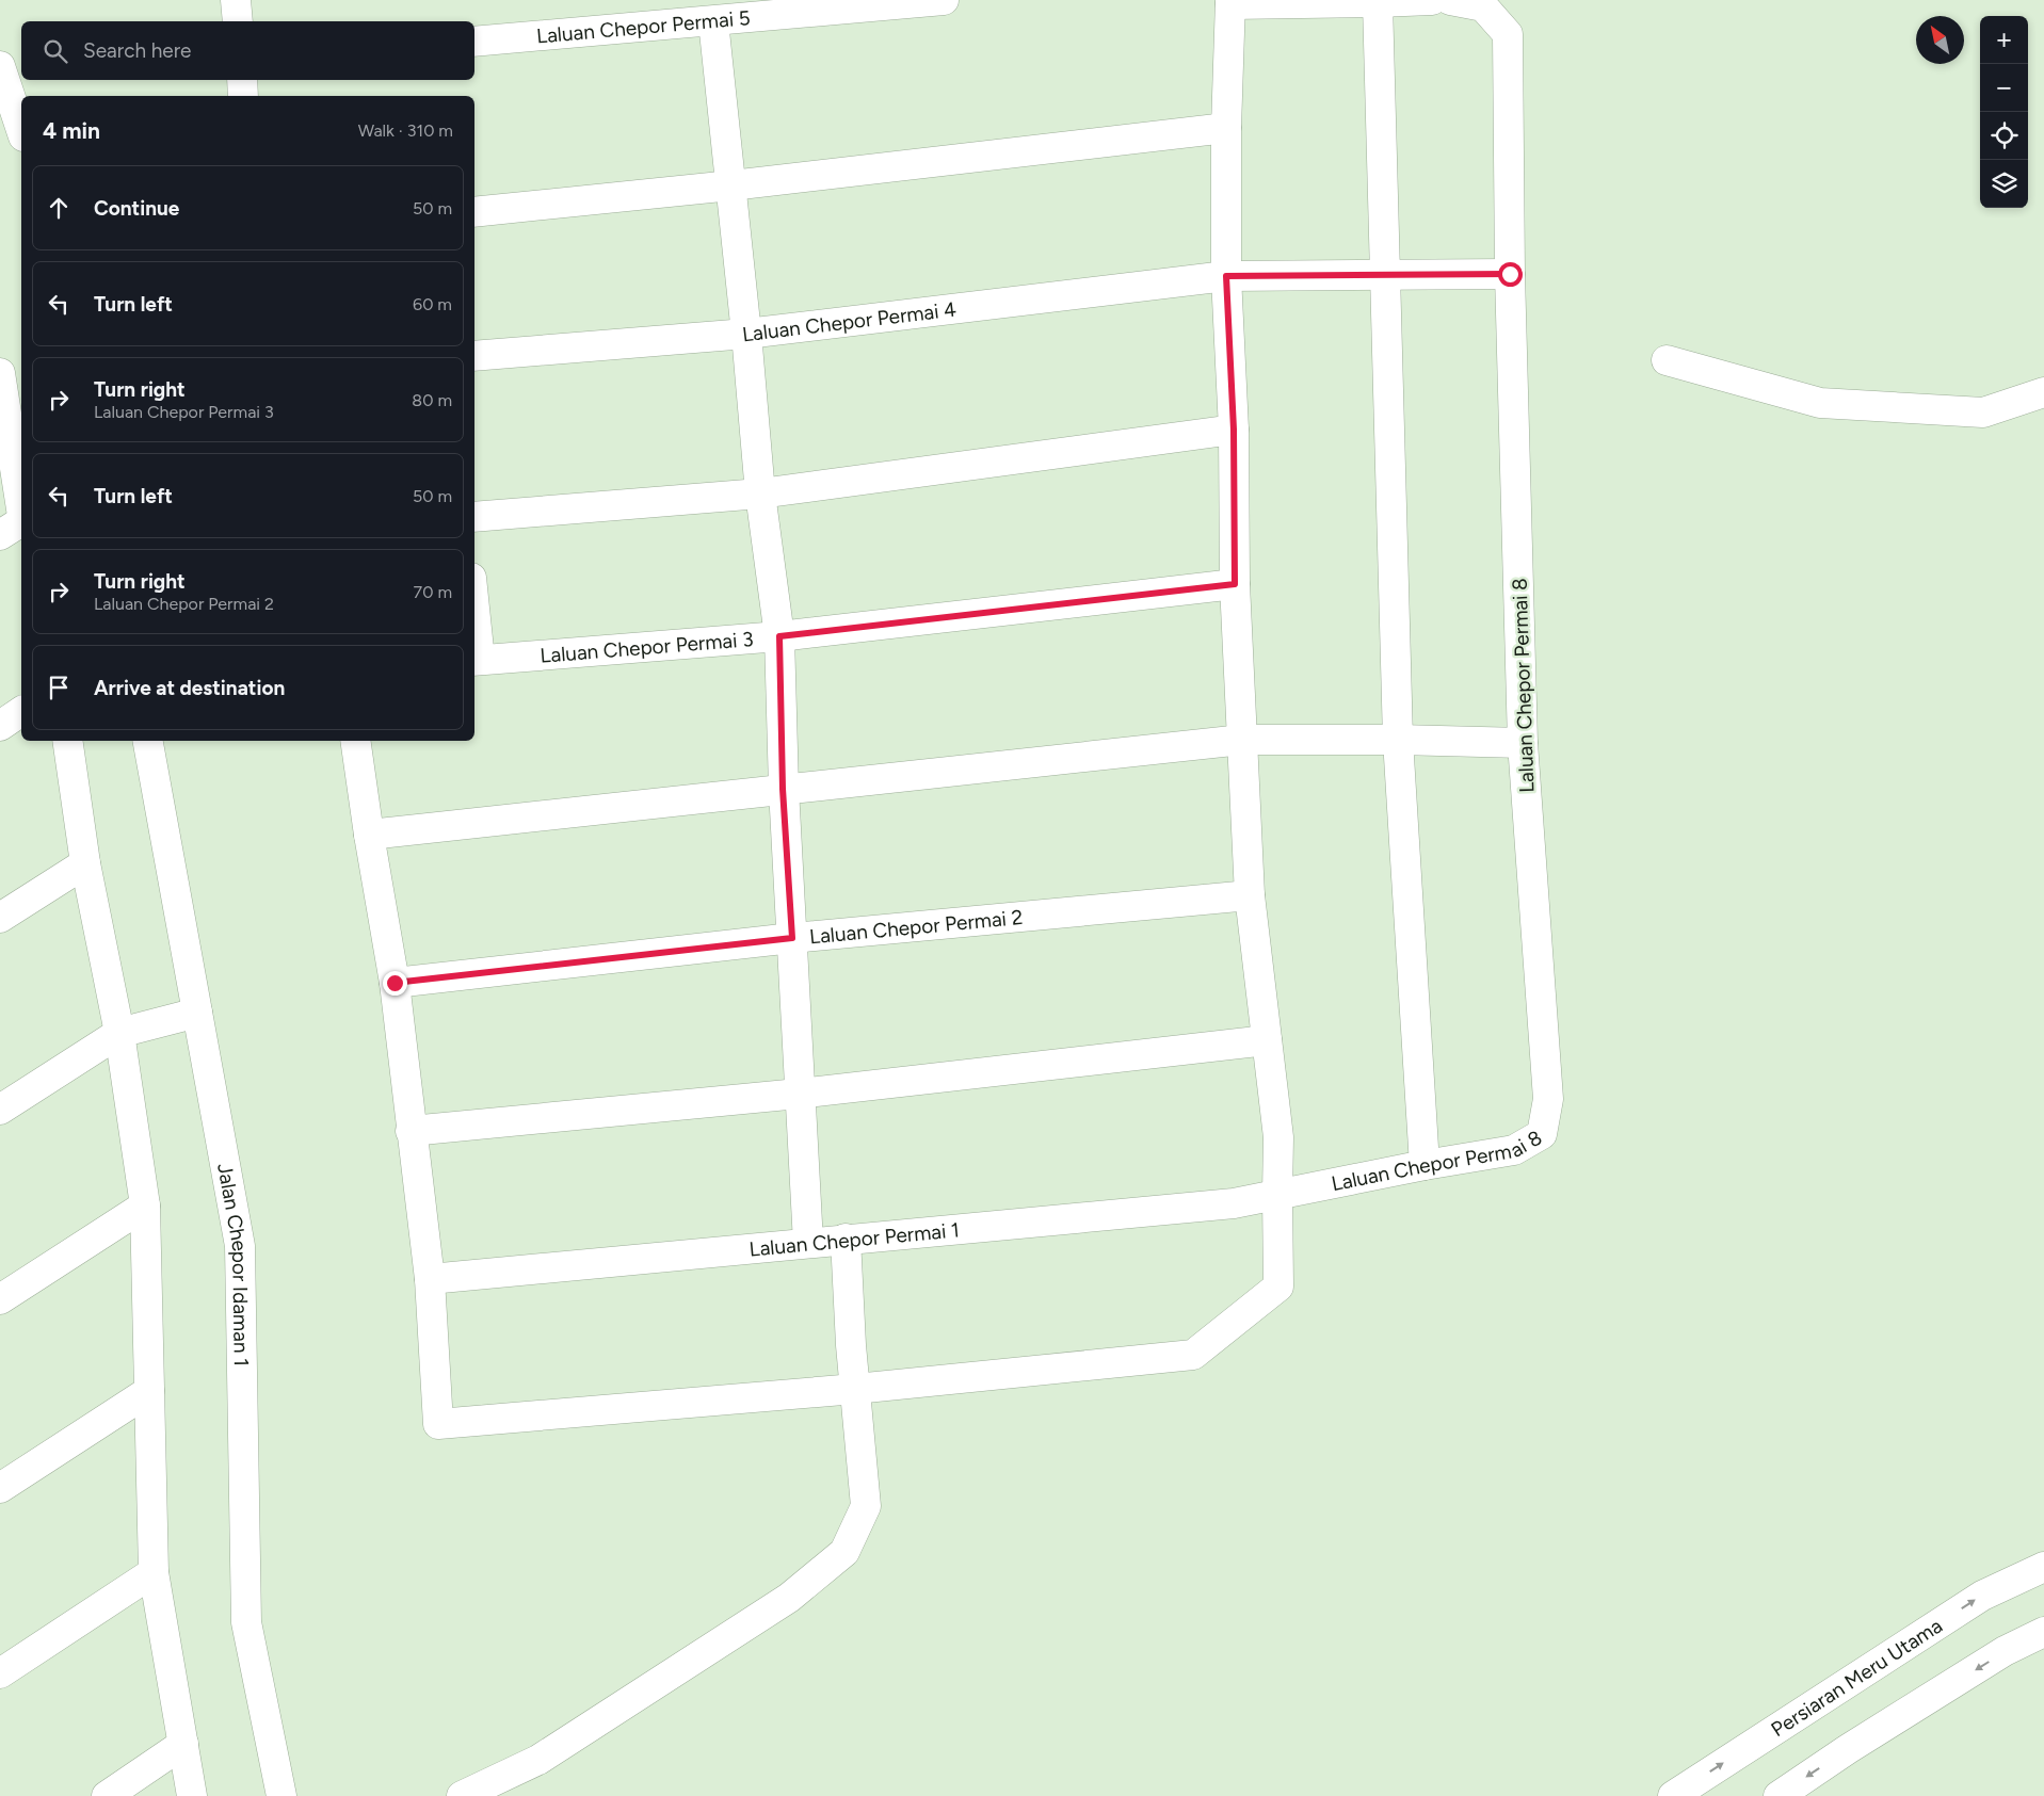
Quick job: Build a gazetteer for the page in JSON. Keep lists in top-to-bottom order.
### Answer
{
  "streets": {
    "street": [
      "Laluan Chepor Permai 5",
      "Laluan Chepor Permai 4",
      "Laluan Chepor Permai 3",
      "Laluan Chepor Permai 8",
      "Laluan Chepor Permai 2",
      "Laluan Chepor Permai 1",
      "Jalan Chepor Idaman 1",
      "Persiaran Meru Utama"
    ]
  },
  "crossings": [
    ["Laluan Chepor Permai 4", "Laluan Chepor Permai 8"],
    ["Laluan Chepor Permai 8", "Laluan Chepor Permai 1"]
  ],
  "north": "top left",
  "page": {
    "map_buttons": ["+", "−"],
    "search": "Search here",
    "heading": ["4 min", "Walk · 310 m"],
    "list": [
      ["Continue", "50 m"],
      ["Turn left", "60 m"],
      ["Turn right", "Laluan Chepor Permai 3", "80 m"],
      ["Turn left", "50 m"],
      ["Turn right", "Laluan Chepor Permai 2", "70 m"],
      "Arrive at destination"
    ]
  }
}
